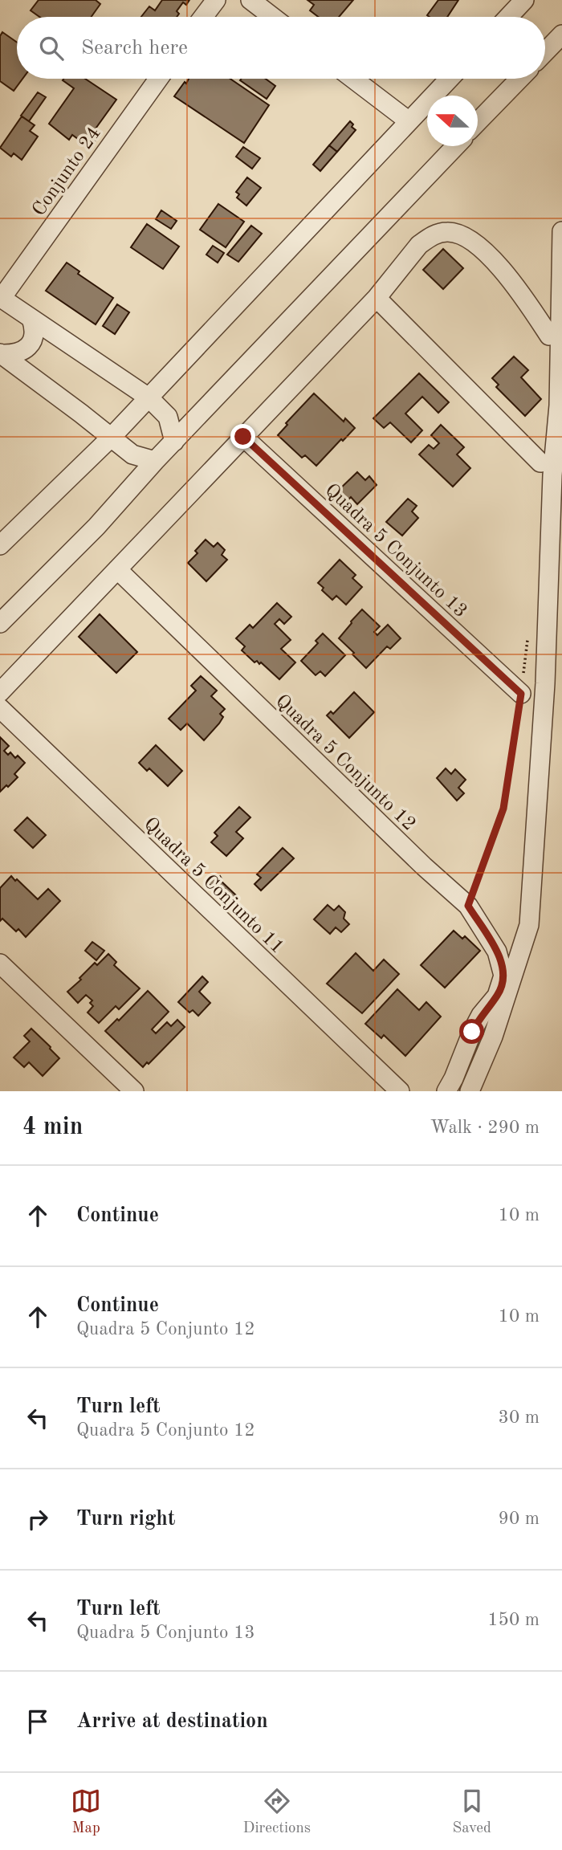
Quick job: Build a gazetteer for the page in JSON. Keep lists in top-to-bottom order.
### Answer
{
  "streets": {
    "street": [
      "Conjunto 24",
      "Quadra 5 Conjunto 13",
      "Quadra 5 Conjunto 12",
      "Quadra 5 Conjunto 11"
    ]
  },
  "north": "left",
  "page": {
    "search": "Search here",
    "heading": ["4 min", "Walk · 290 m"],
    "list": [
      ["Continue", "10 m"],
      ["Continue", "Quadra 5 Conjunto 12", "10 m"],
      ["Turn left", "Quadra 5 Conjunto 12", "30 m"],
      ["Turn right", "90 m"],
      ["Turn left", "Quadra 5 Conjunto 13", "150 m"],
      "Arrive at destination"
    ],
    "nav": ["Map", "Directions", "Saved"]
  }
}
